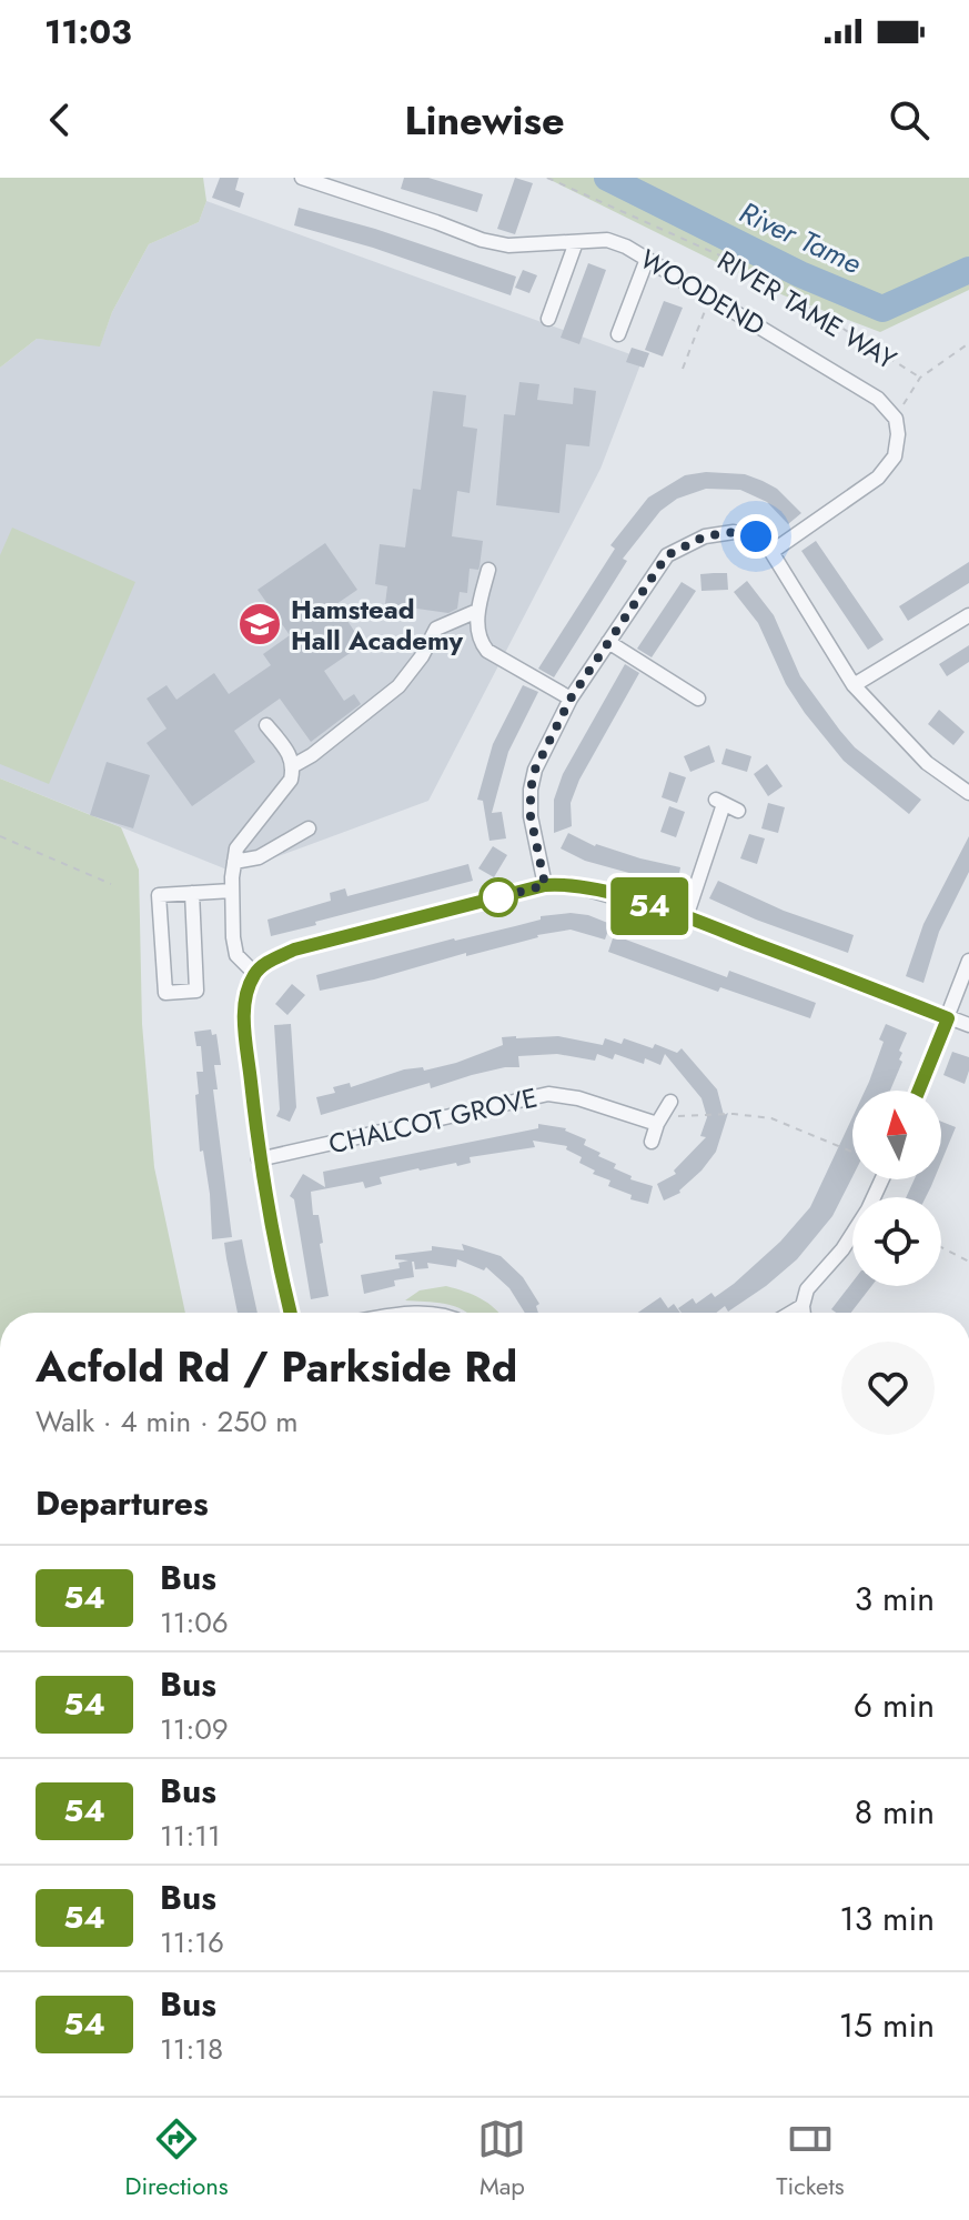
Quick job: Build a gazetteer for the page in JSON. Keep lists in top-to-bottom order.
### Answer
{
  "streets": {
    "street": ["WOODEND", "CHALCOT GROVE"],
    "path": ["RIVER TAME WAY"]
  },
  "crossings": [
    ["WOODEND", "RIVER TAME WAY"]
  ],
  "water": ["River Tame"],
  "places": {
    "school or university": ["Hamstead Hall Academy"]
  },
  "lines": ["bus line 54"],
  "north": "top",
  "page": {
    "status": "11:03",
    "header": "Linewise",
    "on_map": "54",
    "heading": [
      ["Acfold Rd / Parkside Rd", "Walk · 4 min · 250 m"],
      "Departures"
    ],
    "list": [
      {
        "mark": "54",
        "name": "Bus",
        "note": "11:06",
        "value": "3 min"
      },
      {
        "mark": "54",
        "name": "Bus",
        "note": "11:09",
        "value": "6 min"
      },
      {
        "mark": "54",
        "name": "Bus",
        "note": "11:11",
        "value": "8 min"
      },
      {
        "mark": "54",
        "name": "Bus",
        "note": "11:16",
        "value": "13 min"
      },
      {
        "mark": "54",
        "name": "Bus",
        "note": "11:18",
        "value": "15 min"
      }
    ],
    "tabs": ["Directions", "Map", "Tickets"]
  }
}
